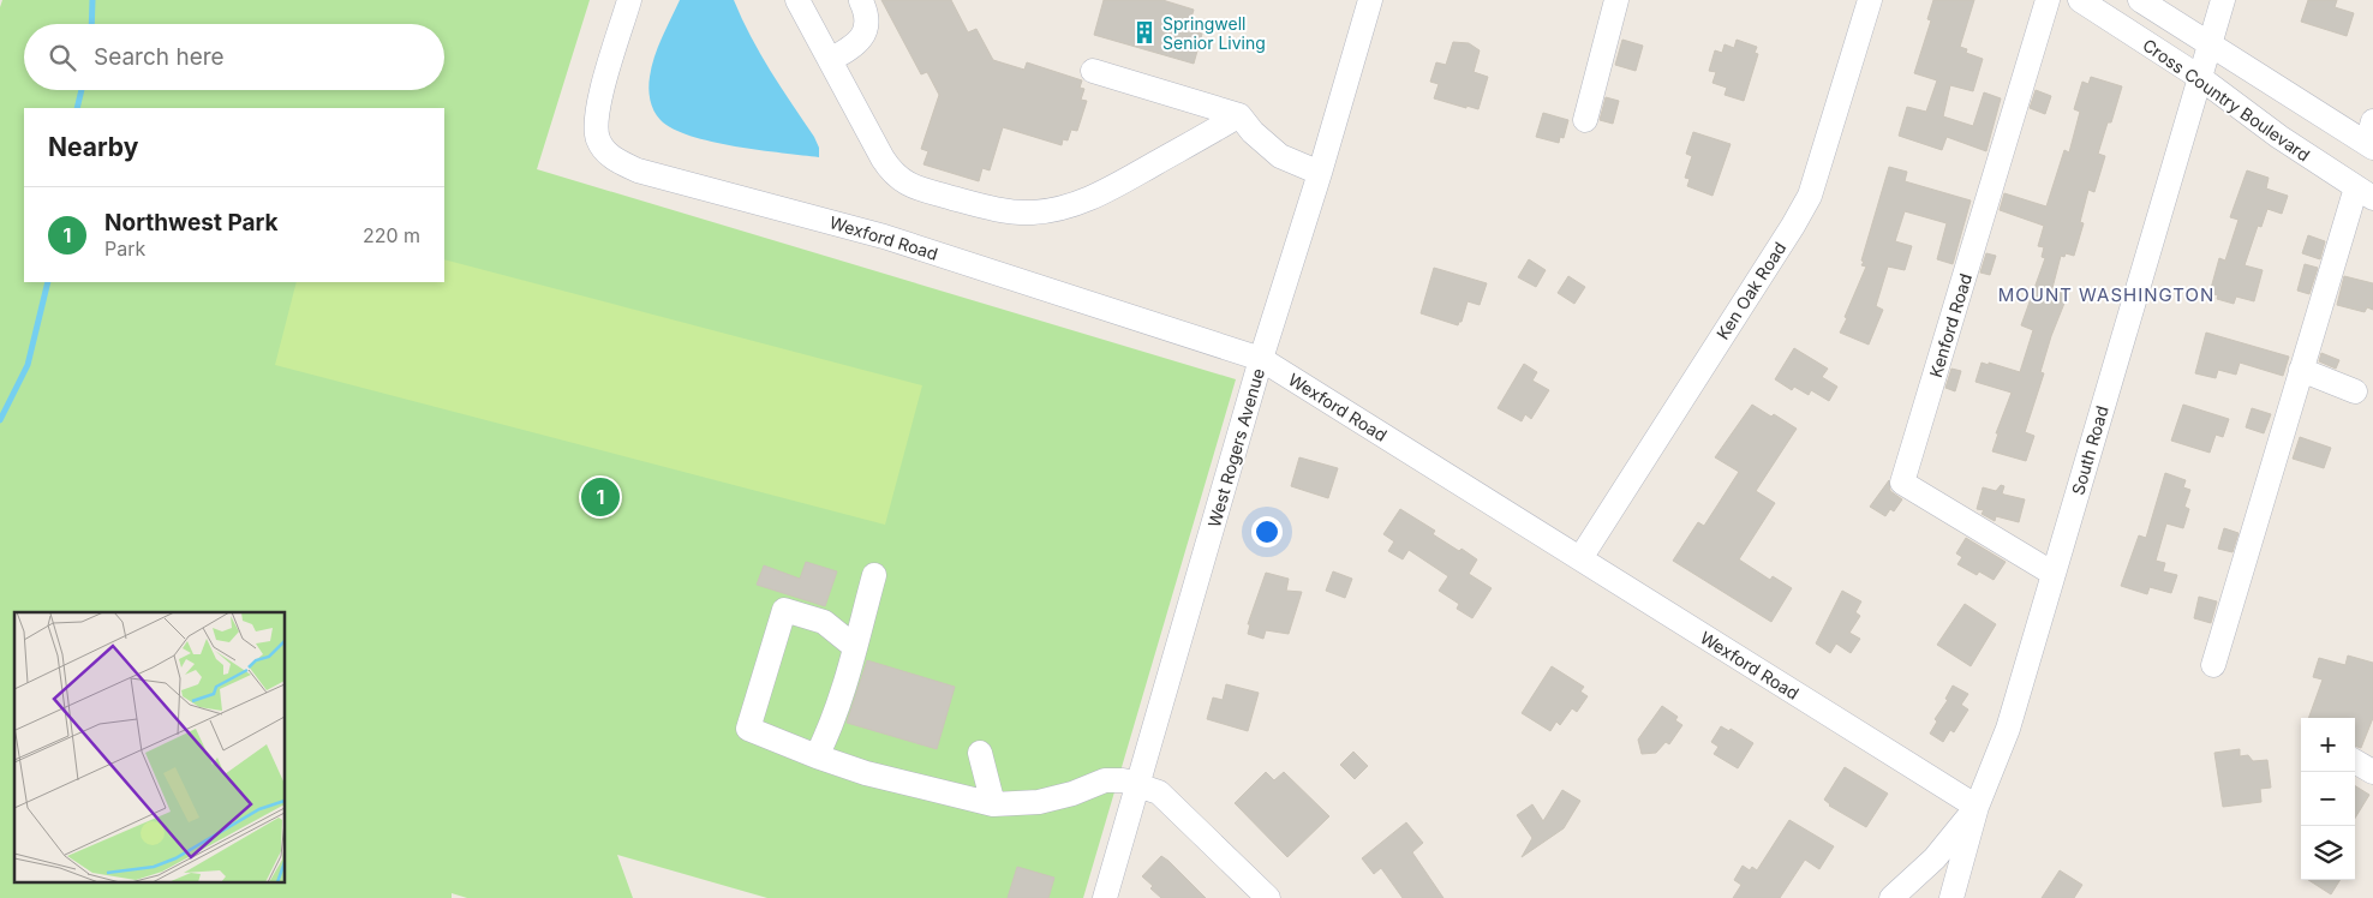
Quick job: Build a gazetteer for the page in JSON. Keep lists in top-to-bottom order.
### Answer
{
  "streets": {
    "street": [
      "Cross Country Boulevard",
      "Wexford Road",
      "Ken Oak Road",
      "Kenford Road",
      "West Rogers Avenue",
      "South Road"
    ]
  },
  "crossings": [
    ["Cross Country Boulevard", "South Road"],
    ["Wexford Road", "Ken Oak Road"],
    ["Wexford Road", "West Rogers Avenue"],
    ["Wexford Road", "South Road"],
    ["Kenford Road", "South Road"]
  ],
  "districts": ["MOUNT WASHINGTON"],
  "places": {
    "building": ["Springwell Senior Living"]
  },
  "page": {
    "search": "Search here",
    "heading": "Nearby",
    "list": [
      {
        "mark": "1",
        "name": "Northwest Park",
        "note": "Park",
        "value": "220 m"
      }
    ],
    "pins": "1",
    "map_buttons": ["+", "−"]
  }
}
